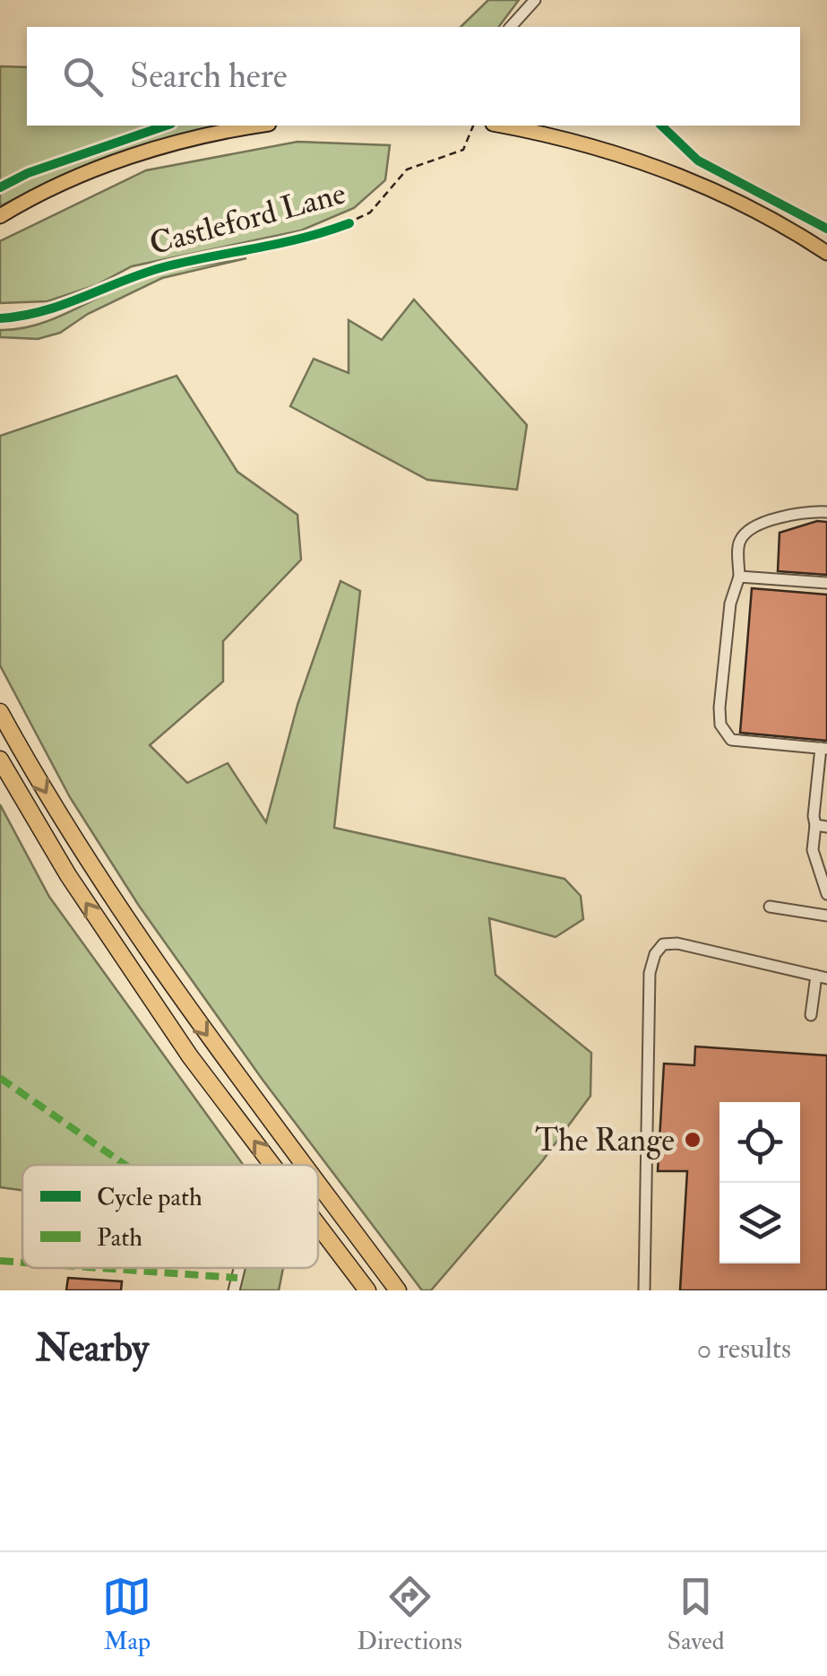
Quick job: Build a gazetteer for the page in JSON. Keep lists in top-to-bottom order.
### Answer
{
  "streets": {
    "street": ["Castleford Lane"]
  },
  "places": ["The Range"],
  "legend": ["Cycle path", "Path"],
  "page": {
    "search": "Search here",
    "heading": ["Nearby", "0 results"],
    "nav": ["Map", "Directions", "Saved"]
  }
}
